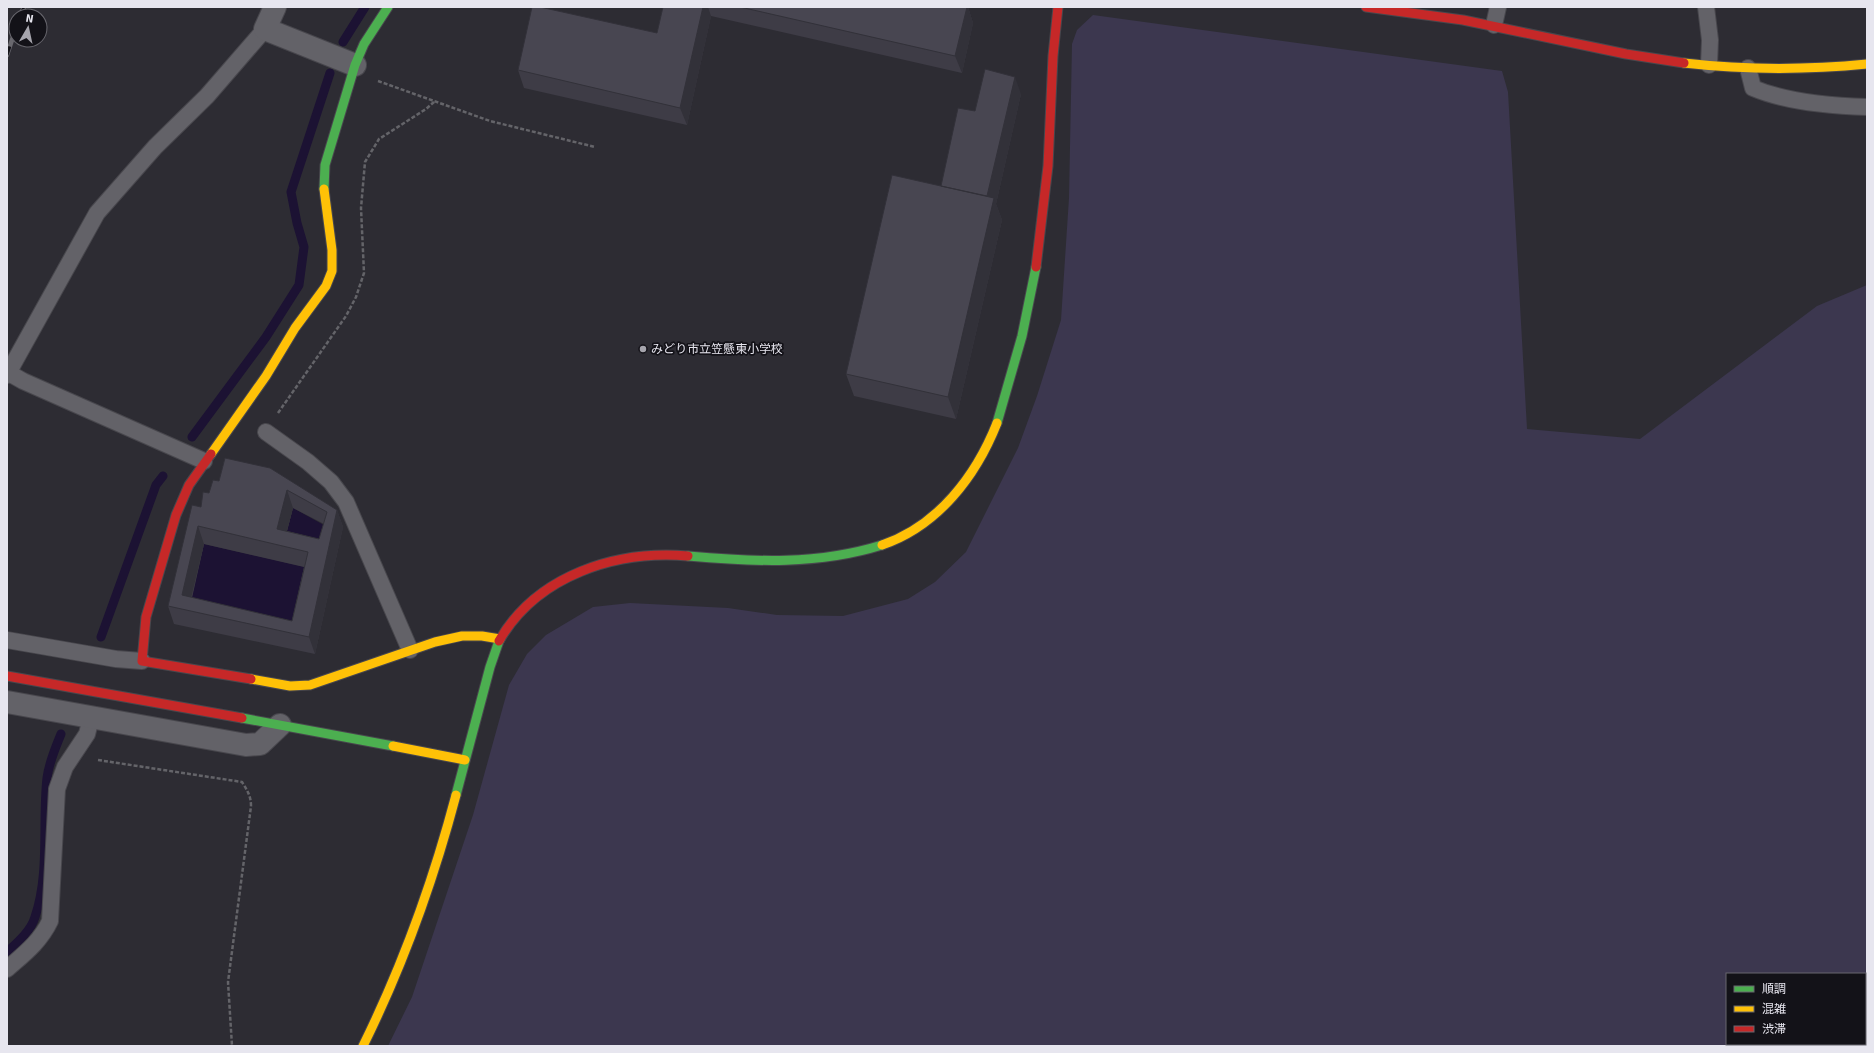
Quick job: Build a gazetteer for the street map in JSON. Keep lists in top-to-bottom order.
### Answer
{
  "places": ["みどり市立笠懸東小学校"],
  "legend": ["順調", "混雑", "渋滞"],
  "north": "top"
}
